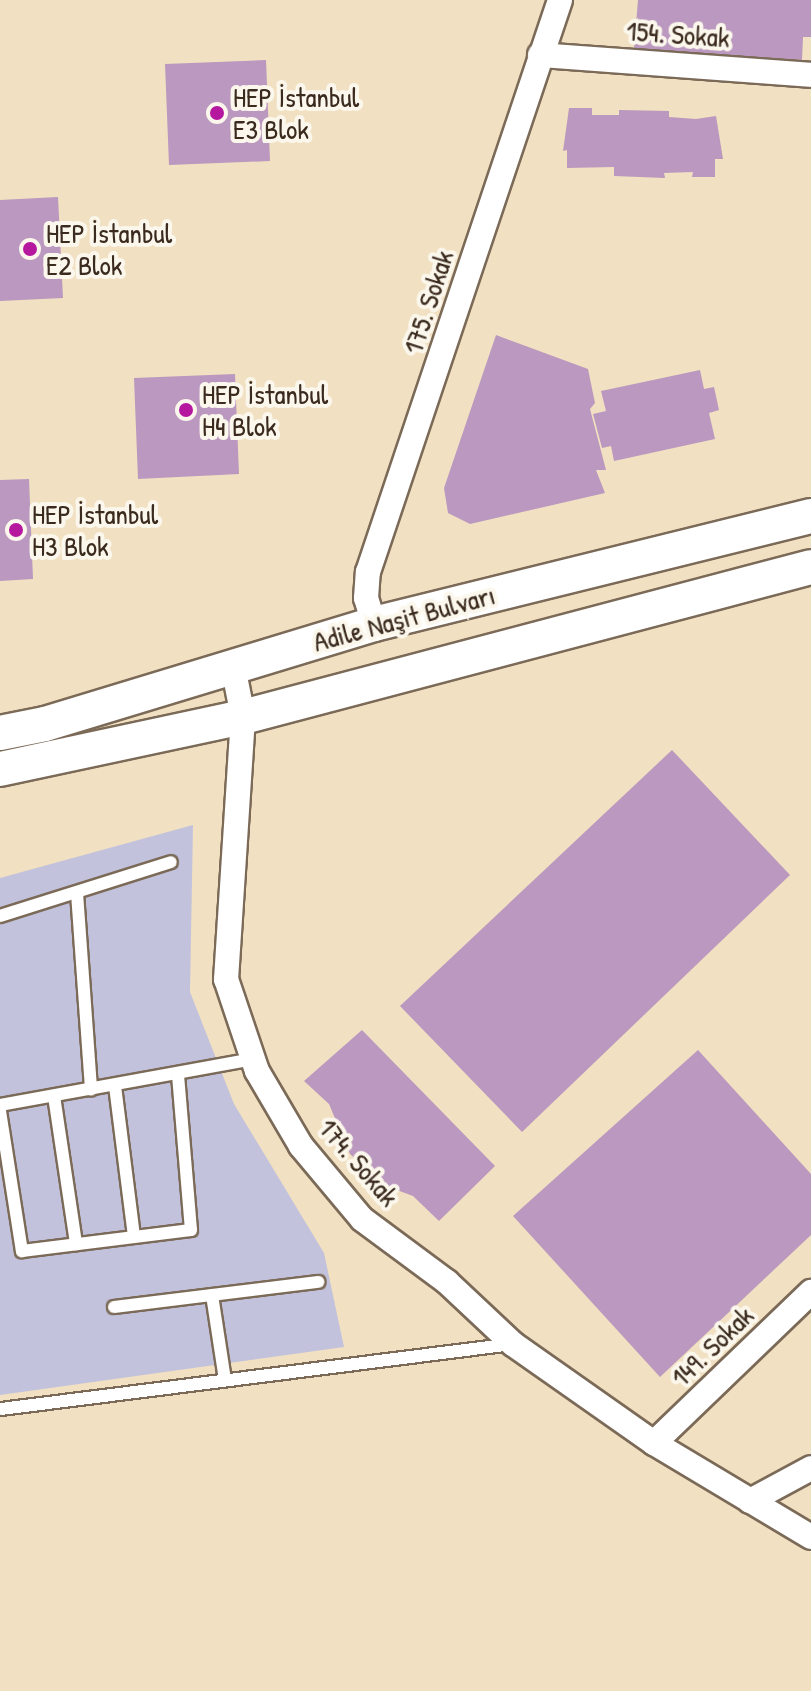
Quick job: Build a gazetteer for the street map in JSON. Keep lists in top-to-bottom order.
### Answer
{
  "streets": {
    "main road": ["Adile Naşit Bulvarı"],
    "street": [
      "154. Sokak",
      "175. Sokak",
      "174. Sokak",
      "149. Sokak"
    ]
  },
  "crossings": [
    ["154. Sokak", "175. Sokak"],
    ["175. Sokak", "Adile Naşit Bulvarı"],
    ["Adile Naşit Bulvarı", "174. Sokak"],
    ["174. Sokak", "149. Sokak"]
  ],
  "places": [
    "HEP İstanbul E3 Blok",
    "HEP İstanbul E2 Blok",
    "HEP İstanbul H4 Blok",
    "HEP İstanbul H3 Blok"
  ]
}
